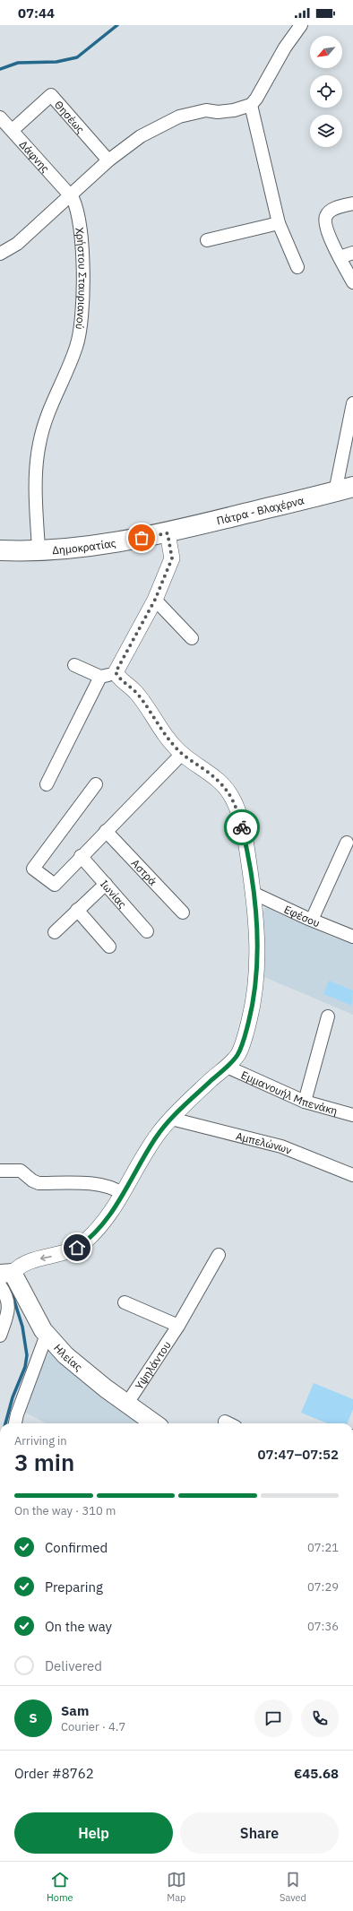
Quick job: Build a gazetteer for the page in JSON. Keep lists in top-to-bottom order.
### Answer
{
  "streets": {
    "main road": ["Πάτρα - Βλαχέρνα", "Δημοκρατίας", "Ηλείας"],
    "street": [
      "Θησέως",
      "Δάφνης",
      "Χρήστου Σταυριανού",
      "Αστρά",
      "Ιωνίας",
      "Εφέσου",
      "Εμμανουήλ Μπενάκη",
      "Αμπελώνων",
      "Υψηλάντου"
    ]
  },
  "crossings": [
    ["Θησέως", "Δάφνης"],
    ["Δάφνης", "Χρήστου Σταυριανού"],
    ["Χρήστου Σταυριανού", "Δημοκρατίας"],
    ["Πάτρα - Βλαχέρνα", "Δημοκρατίας"],
    ["Ηλείας", "Υψηλάντου"]
  ],
  "north": "bottom left",
  "page": {
    "status": "07:44",
    "heading": ["3 min", "Arriving in", "07:47–07:52"],
    "panel": [
      "Sam",
      "Courier · 4.7",
      "Order #8762",
      "€45.68"
    ],
    "bar": "On the way · 310 m",
    "list": [
      ["Confirmed", "07:21"],
      ["Preparing", "07:29"],
      ["On the way", "07:36"],
      "Delivered"
    ],
    "round": "S",
    "buttons": ["Help", "Share"],
    "tabs": ["Home", "Map", "Saved"]
  }
}
